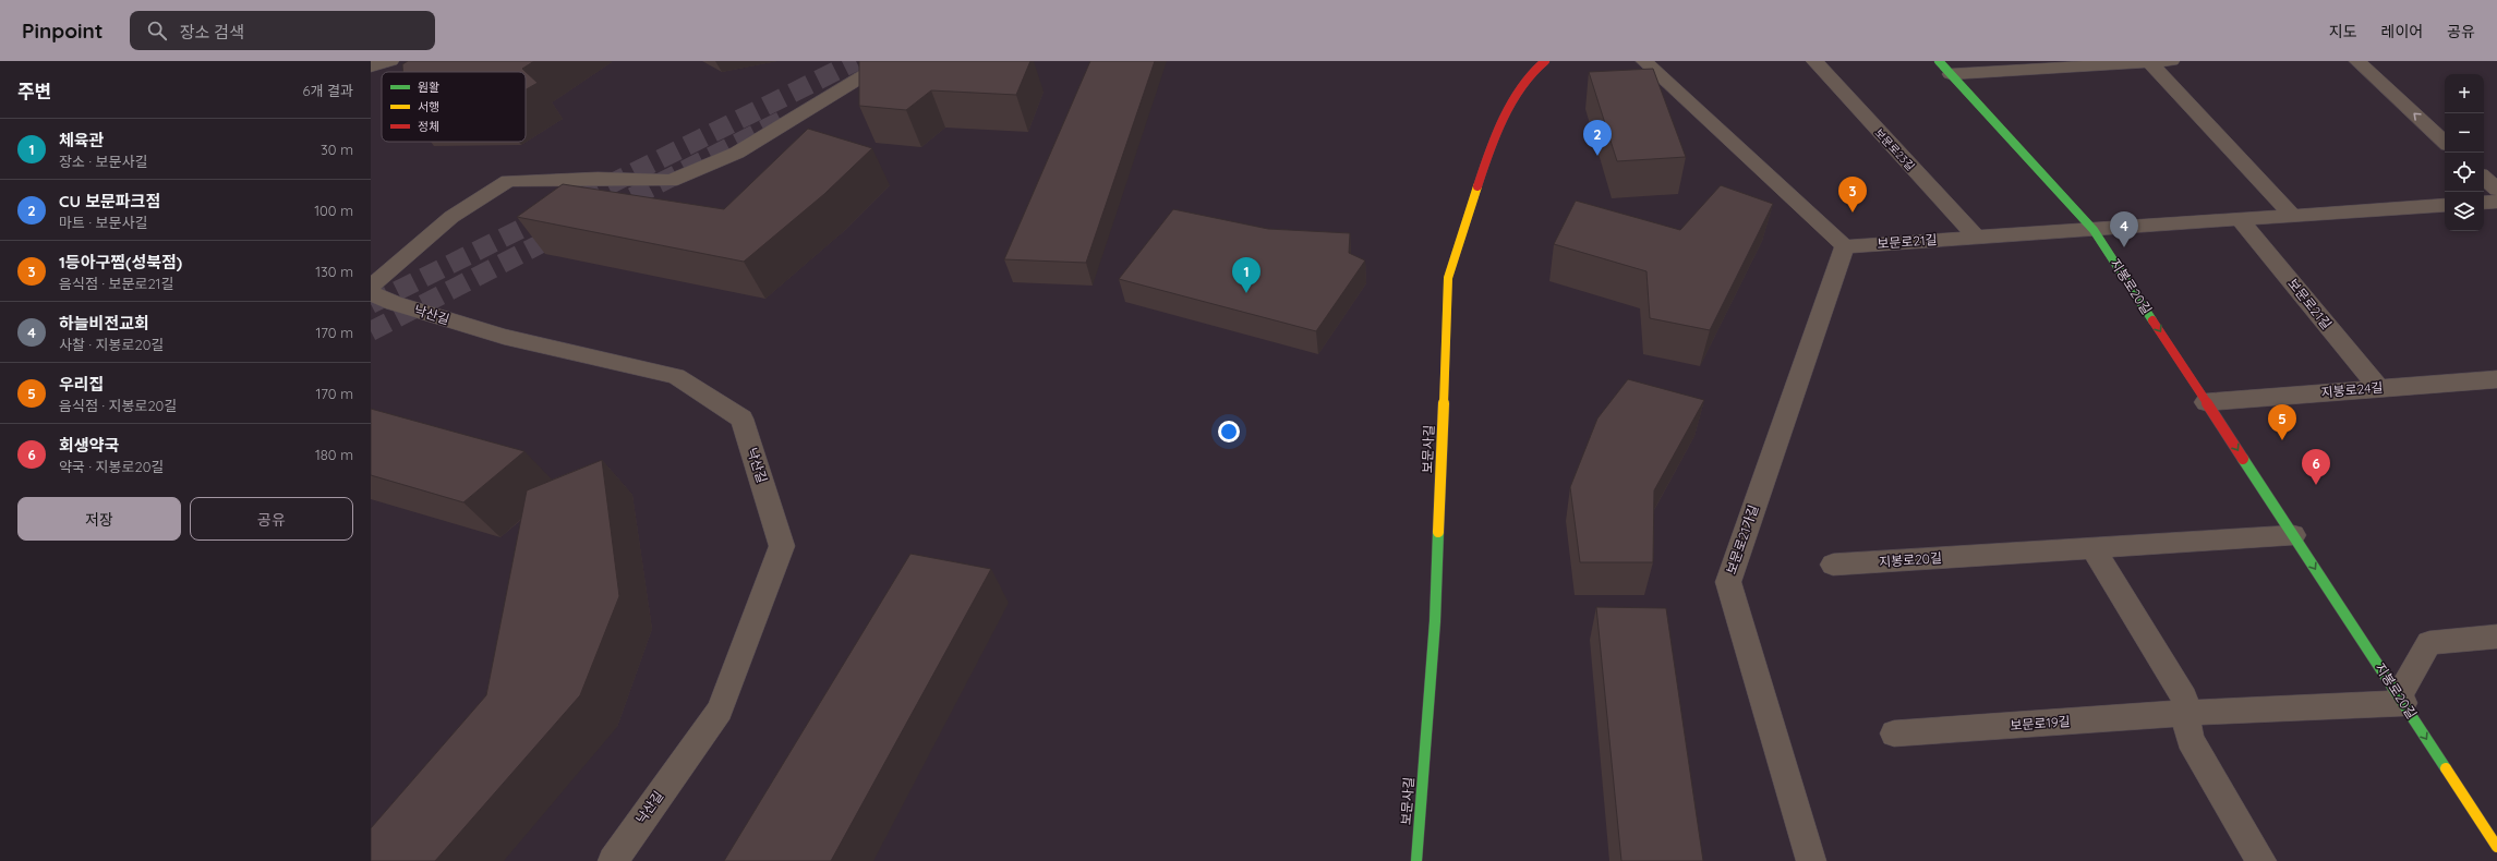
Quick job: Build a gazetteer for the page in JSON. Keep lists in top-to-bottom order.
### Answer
{
  "streets": {
    "street": [
      "보문로23길",
      "보문로21길",
      "지봉로20길",
      "낙산길",
      "지봉로24길",
      "보문사길",
      "보문로21가길",
      "보문로19길"
    ]
  },
  "crossings": [
    ["보문로23길", "보문로21길"],
    ["보문로21길", "지봉로20길"],
    ["보문로21길", "지봉로24길"],
    ["보문로21길", "보문로21가길"],
    ["지봉로20길", "지봉로24길"],
    ["지봉로20길", "보문로19길"]
  ],
  "one_way": ["지봉로20길"],
  "legend": ["원활", "서행", "정체"],
  "page": {
    "header": "Pinpoint",
    "search": "장소 검색",
    "nav": ["지도", "레이어", "공유"],
    "heading": ["주변", "6개 결과"],
    "map_buttons": ["+", "−"],
    "list": [
      {
        "mark": "1",
        "name": "체육관",
        "note": "장소 · 보문사길",
        "value": "30 m"
      },
      {
        "mark": "2",
        "name": "CU 보문파크점",
        "note": "마트 · 보문사길",
        "value": "100 m"
      },
      {
        "mark": "3",
        "name": "1등아구찜(성북점)",
        "note": "음식점 · 보문로21길",
        "value": "130 m"
      },
      {
        "mark": "4",
        "name": "하늘비전교회",
        "note": "사찰 · 지봉로20길",
        "value": "170 m"
      },
      {
        "mark": "5",
        "name": "우리집",
        "note": "음식점 · 지봉로20길",
        "value": "170 m"
      },
      {
        "mark": "6",
        "name": "회생약국",
        "note": "약국 · 지봉로20길",
        "value": "180 m"
      }
    ],
    "pins": [
      "2",
      "3",
      "4",
      "1",
      "5",
      "6"
    ],
    "buttons": ["저장", "공유"]
  }
}
